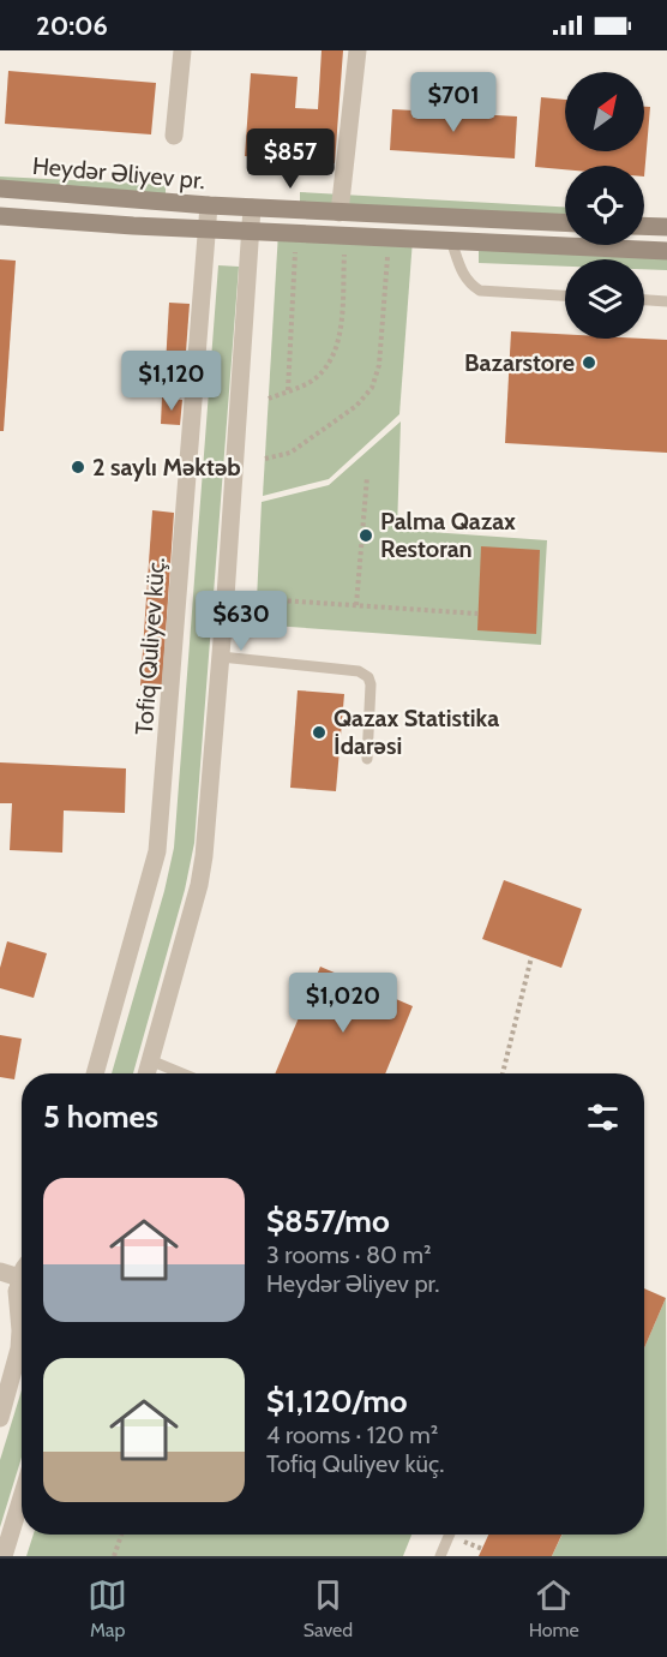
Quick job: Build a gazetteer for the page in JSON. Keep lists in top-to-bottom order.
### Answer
{
  "streets": {
    "main road": ["Heydər Əliyev pr."],
    "street": ["Tofiq Quliyev küç."]
  },
  "crossings": [
    ["Heydər Əliyev pr.", "Tofiq Quliyev küç."]
  ],
  "places": [
    "Bazarstore",
    "2 saylı Məktəb",
    "Palma Qazax Restoran",
    "Qazax Statistika İdarəsi"
  ],
  "north": "top right",
  "page": {
    "status": "20:06",
    "price": [
      "$701",
      "$857",
      "$1,120",
      "$630",
      "$1,020"
    ],
    "heading": "5 homes",
    "list": [
      {
        "name": "$857/mo",
        "note": "3 rooms · 80 m² · Heydər Əliyev pr."
      },
      {
        "name": "$1,120/mo",
        "note": "4 rooms · 120 m² · Tofiq Quliyev küç."
      }
    ],
    "tabs": ["Map", "Saved", "Home"]
  }
}
